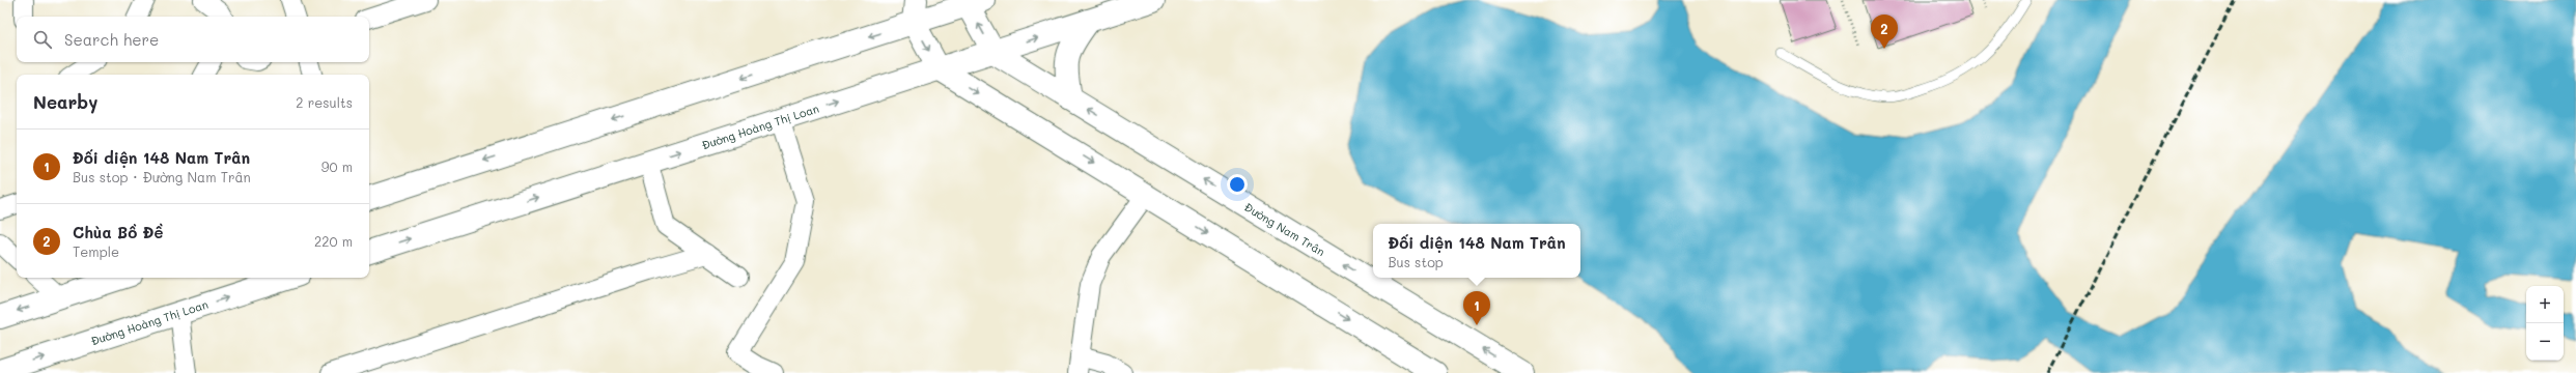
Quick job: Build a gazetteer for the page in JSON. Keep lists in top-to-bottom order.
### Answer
{
  "streets": {
    "main road": ["Đường Hoàng Thị Loan", "Đường Nam Trân"]
  },
  "crossings": [
    ["Đường Hoàng Thị Loan", "Đường Nam Trân"]
  ],
  "page": {
    "pins": ["2", "1"],
    "search": "Search here",
    "heading": ["Nearby", "2 results"],
    "list": [
      {
        "mark": "1",
        "name": "Đối diện 148 Nam Trân",
        "note": "Bus stop · Đường Nam Trân",
        "value": "90 m"
      },
      {
        "mark": "2",
        "name": "Chùa Bồ Đề",
        "note": "Temple",
        "value": "220 m"
      }
    ],
    "popup": ["Đối diện 148 Nam Trân", "Bus stop"],
    "map_buttons": ["+", "−"]
  }
}
